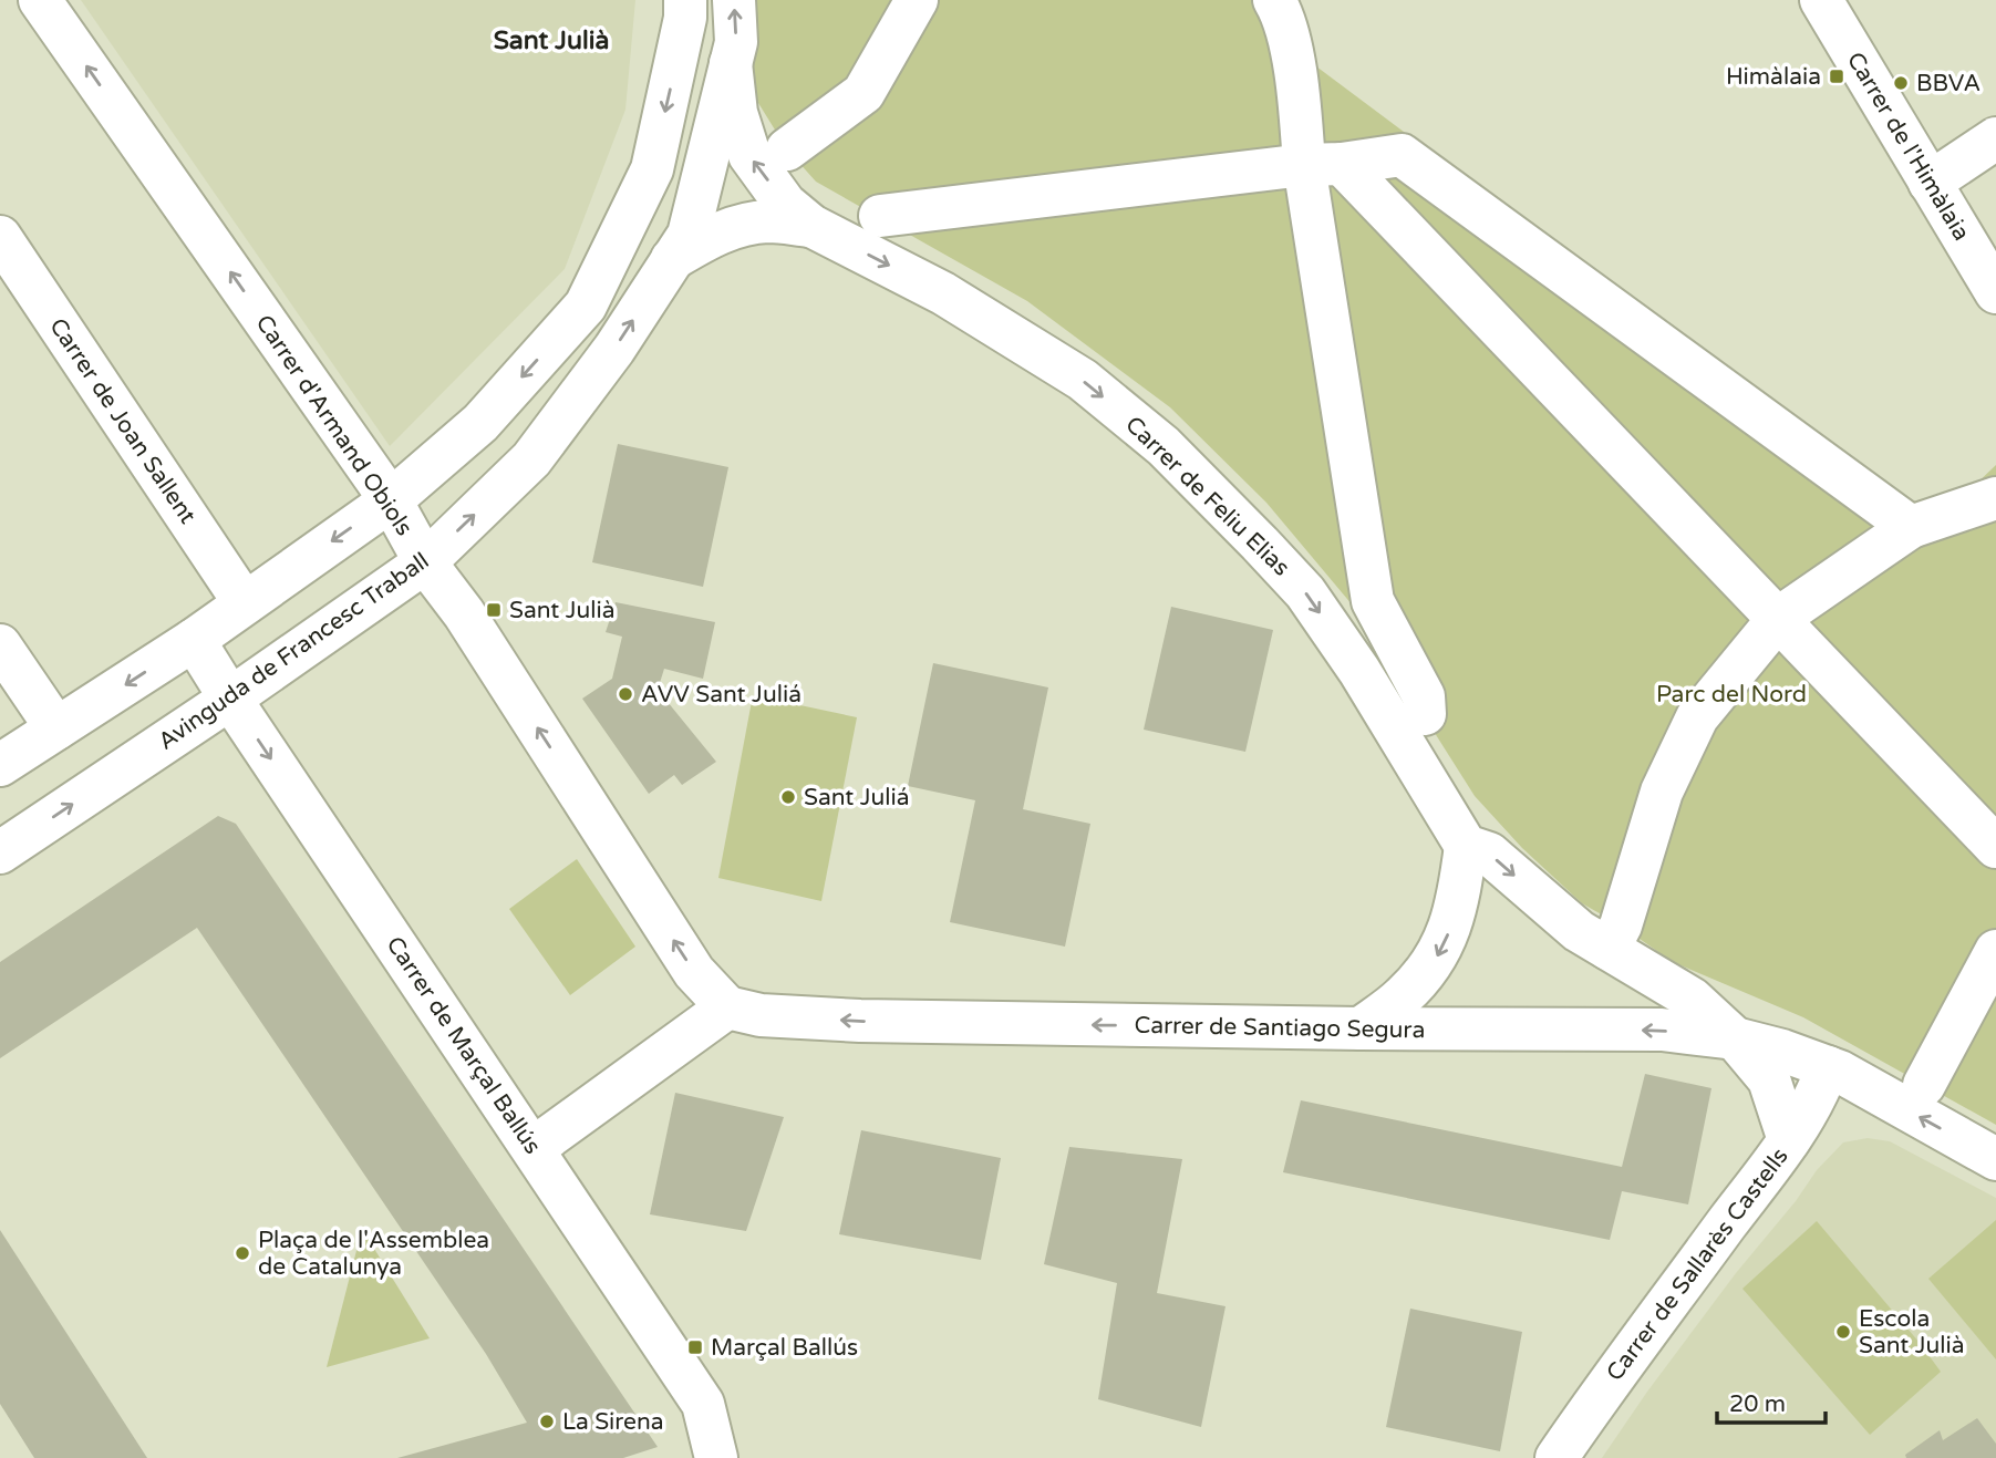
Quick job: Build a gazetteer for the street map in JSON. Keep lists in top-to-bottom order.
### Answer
{
  "streets": {
    "street": [
      "Carrer de l'Himàlaia",
      "Carrer de Joan Sallent",
      "Carrer d'Armand Obiols",
      "Carrer de Feliu Elias",
      "Avinguda de Francesc Traball",
      "Carrer de Santiago Segura",
      "Carrer de Marçal Ballús",
      "Carrer de Sallarès Castells"
    ]
  },
  "crossings": [
    ["Carrer d'Armand Obiols", "Avinguda de Francesc Traball"],
    ["Carrer d'Armand Obiols", "Carrer de Santiago Segura"],
    ["Carrer de Feliu Elias", "Avinguda de Francesc Traball"],
    ["Avinguda de Francesc Traball", "Carrer de Marçal Ballús"],
    ["Carrer de Santiago Segura", "Carrer de Sallarès Castells"]
  ],
  "one_way": ["Carrer d'Armand Obiols", "Carrer de Santiago Segura", "Carrer de Marçal Ballús"],
  "districts": ["Sant Julià"],
  "parks": ["Parc del Nord"],
  "places": {
    "transit": ["Himàlaia", "Sant Julià", "Marçal Ballús"],
    "other": [
      "BBVA",
      "AVV Sant Juliá",
      "Sant Juliá",
      "Plaça de l'Assemblea de Catalunya",
      "Escola Sant Julià",
      "La Sirena"
    ]
  },
  "scale_bar": "20 m"
}
